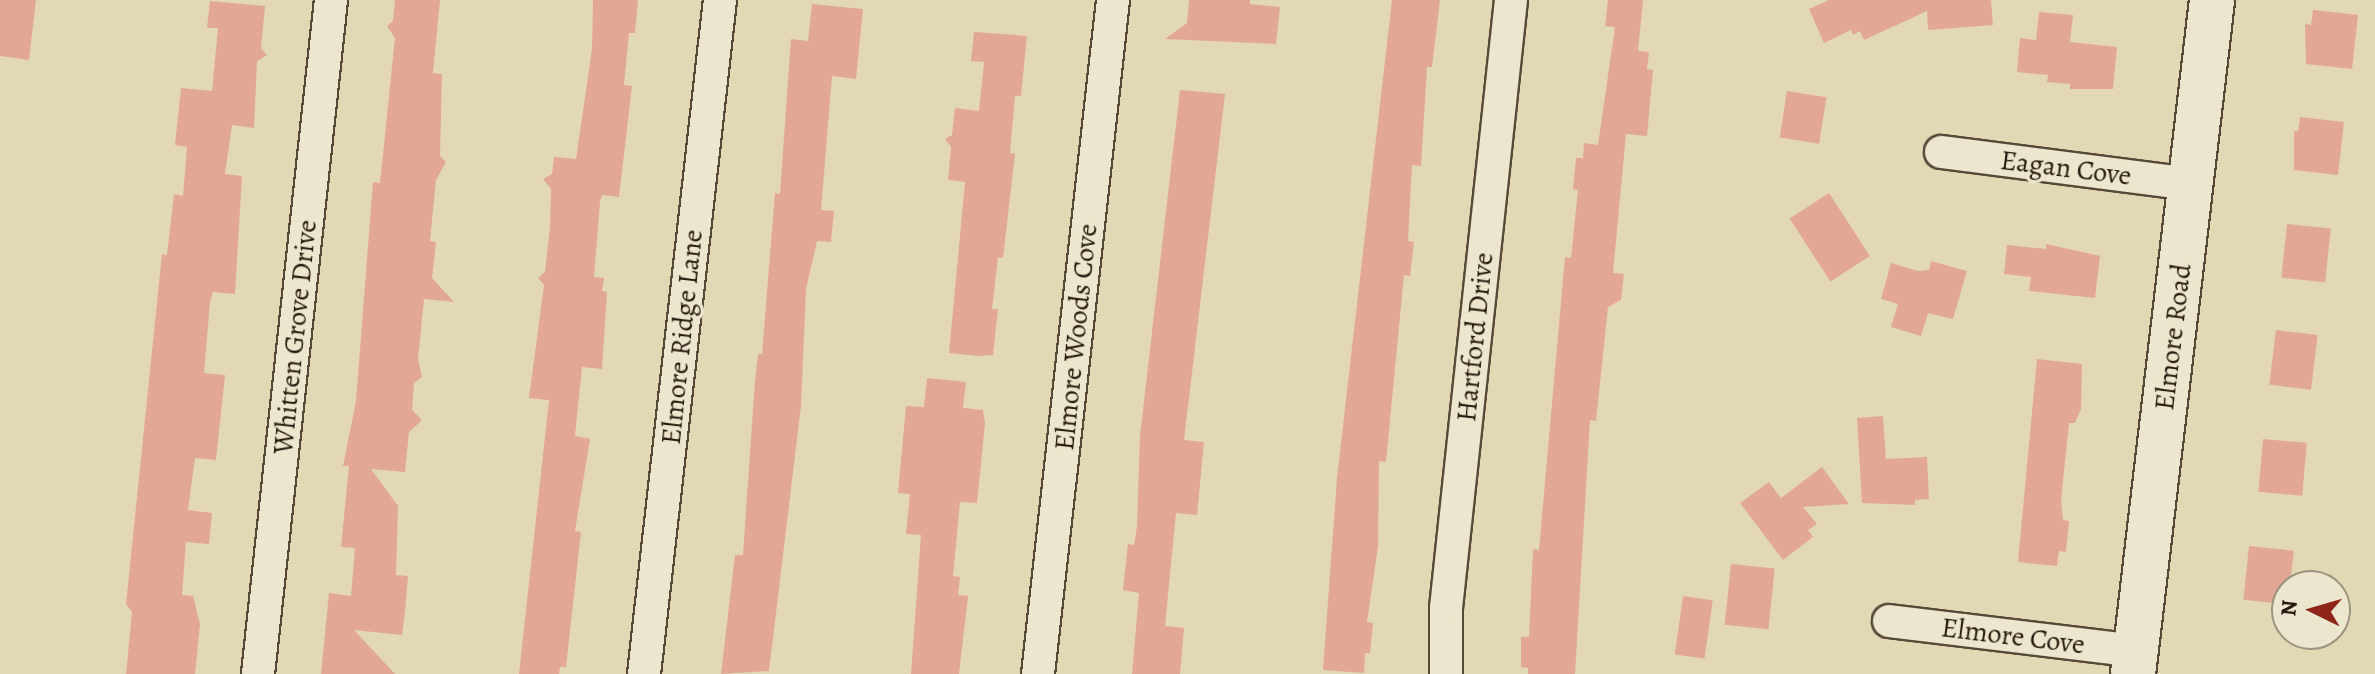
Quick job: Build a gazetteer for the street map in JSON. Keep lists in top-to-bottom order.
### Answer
{
  "streets": {
    "street": [
      "Eagan Cove",
      "Whitten Grove Drive",
      "Elmore Ridge Lane",
      "Elmore Woods Cove",
      "Hartford Drive",
      "Elmore Road",
      "Elmore Cove"
    ]
  },
  "crossings": [
    ["Eagan Cove", "Elmore Road"],
    ["Elmore Road", "Elmore Cove"]
  ],
  "north": "left"
}
